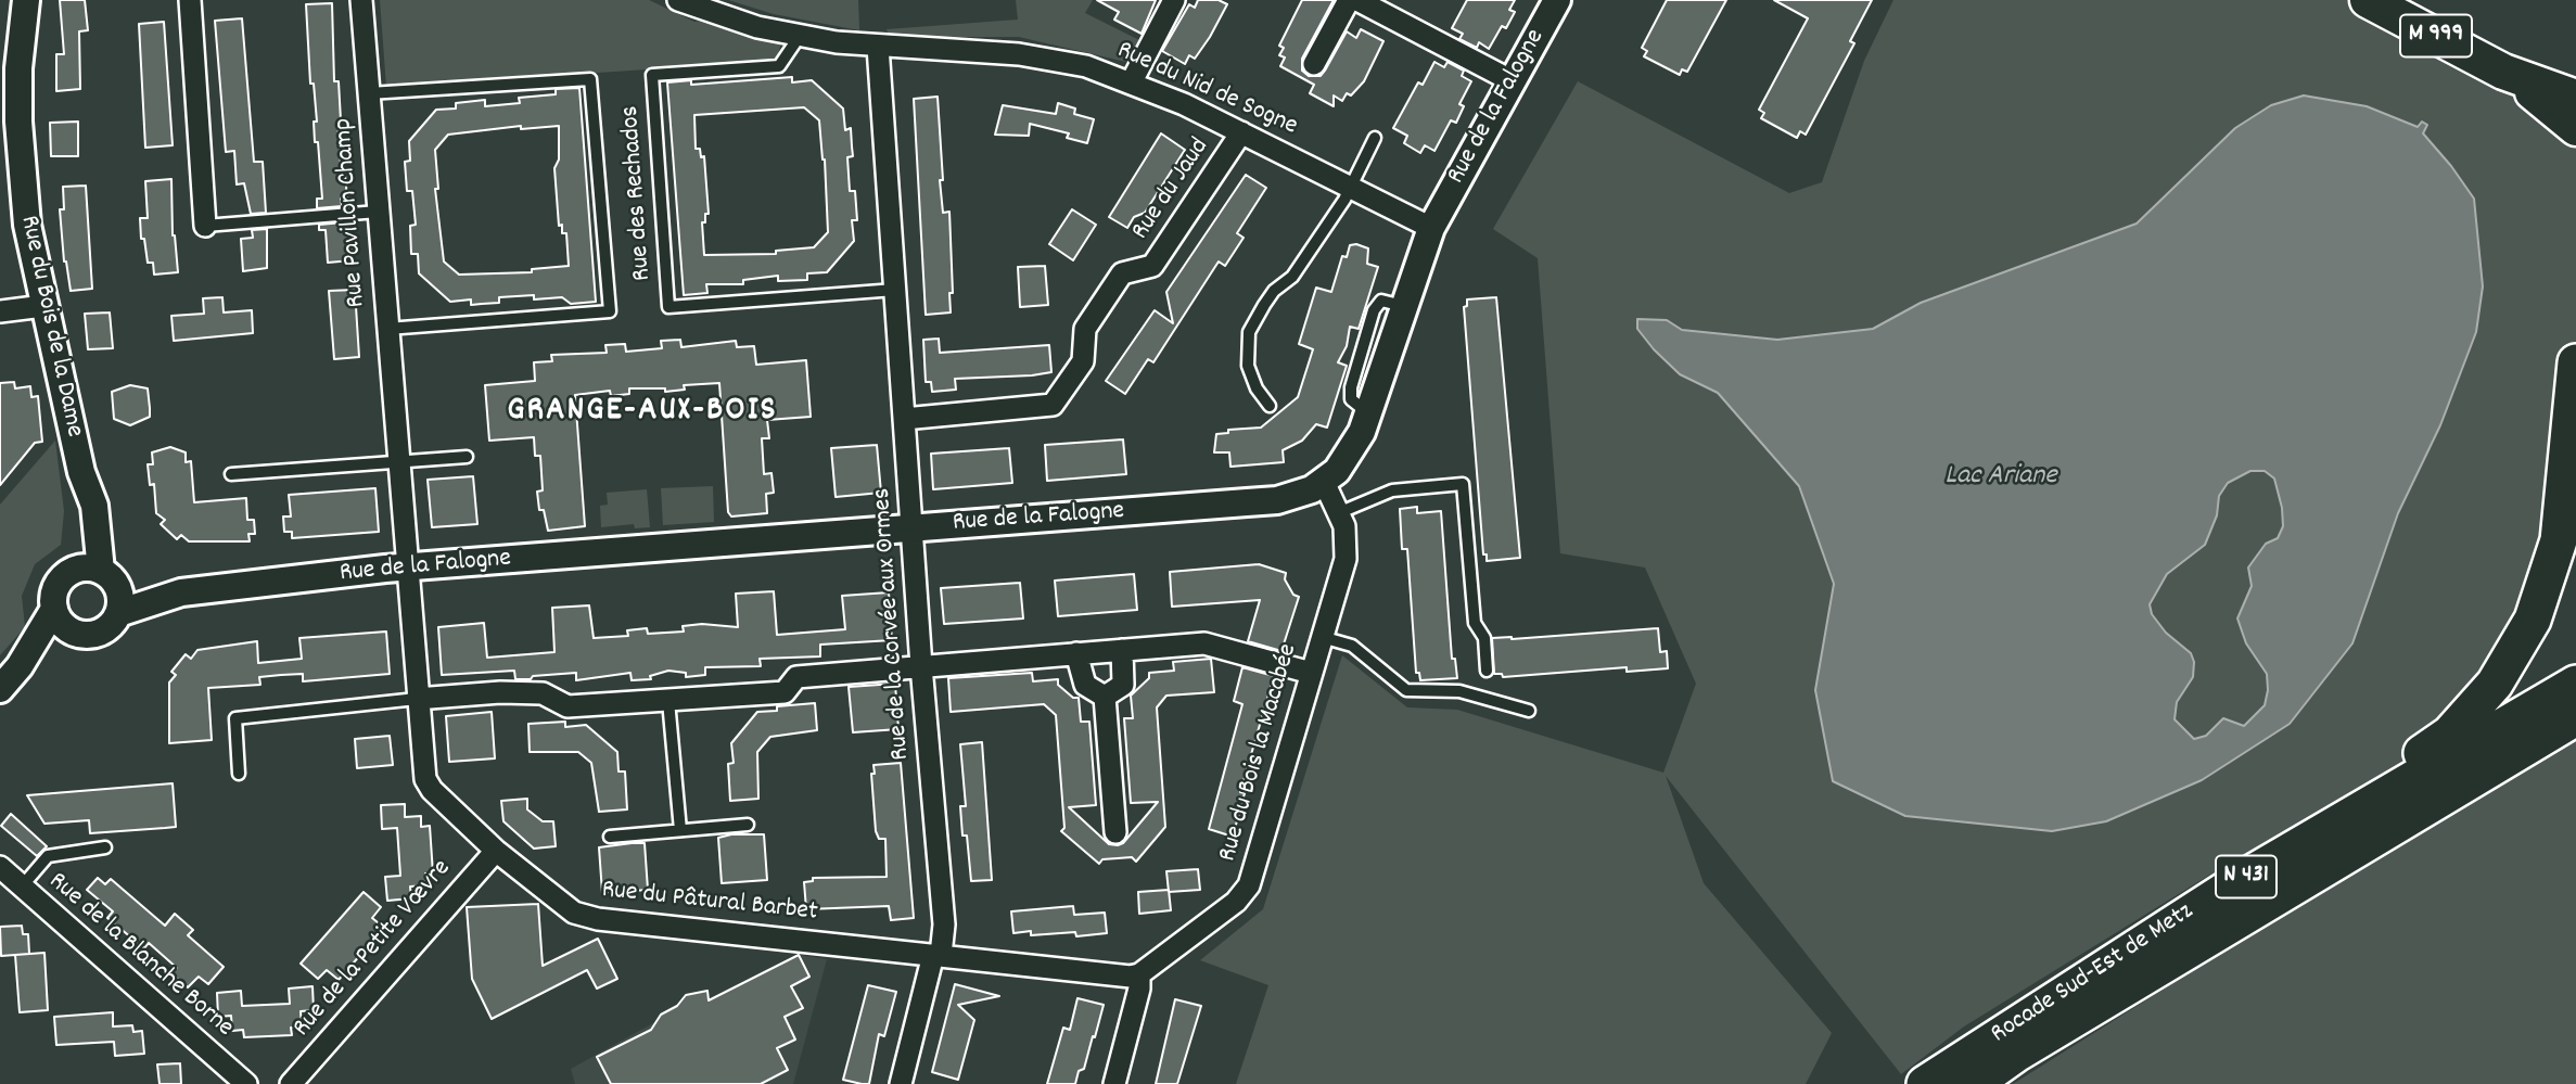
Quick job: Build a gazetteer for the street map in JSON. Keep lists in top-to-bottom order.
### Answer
{
  "streets": {
    "highway": ["N 431", "Rocade Sud-Est de Metz"],
    "main road": ["M 999"],
    "street": [
      "Rue du Nid de Sogne",
      "Rue de la Falogne",
      "Rue du Jaud",
      "Rue Pavillon Champ",
      "Rue du Bois de la Dame",
      "Rue de la Corvée aux Ormes",
      "Rue du Bois la Macabée",
      "Rue du Pâtural Barbet",
      "Rue de la Petite Vœvre",
      "Rue de la Blanche Borne"
    ],
    "lane": ["Rue des Rechados"]
  },
  "crossings": [
    ["Rue du Nid de Sogne", "Rue de la Falogne"],
    ["Rue du Nid de Sogne", "Rue du Jaud"],
    ["Rue du Nid de Sogne", "Rue des Rechados"],
    ["Rue du Nid de Sogne", "Rue de la Corvée aux Ormes"],
    ["Rue de la Falogne", "Rue Pavillon Champ"],
    ["Rue de la Falogne", "Rue du Bois de la Dame"],
    ["Rue de la Falogne", "Rue de la Corvée aux Ormes"],
    ["Rue de la Falogne", "Rue du Bois la Macabée"],
    ["Rue de la Falogne", "Rue du Pâtural Barbet"],
    ["Rue du Jaud", "Rue de la Corvée aux Ormes"],
    ["Rue des Rechados", "Rue Pavillon Champ"],
    ["Rue des Rechados", "Rue de la Corvée aux Ormes"],
    ["Rue Pavillon Champ", "Rue du Pâtural Barbet"],
    ["Rue de la Corvée aux Ormes", "Rue du Pâtural Barbet"],
    ["Rue du Bois la Macabée", "Rue du Pâtural Barbet"],
    ["Rue du Pâtural Barbet", "Rue de la Petite Vœvre"]
  ],
  "districts": ["GRANGE-AUX-BOIS"],
  "water": ["Lac Ariane"]
}
